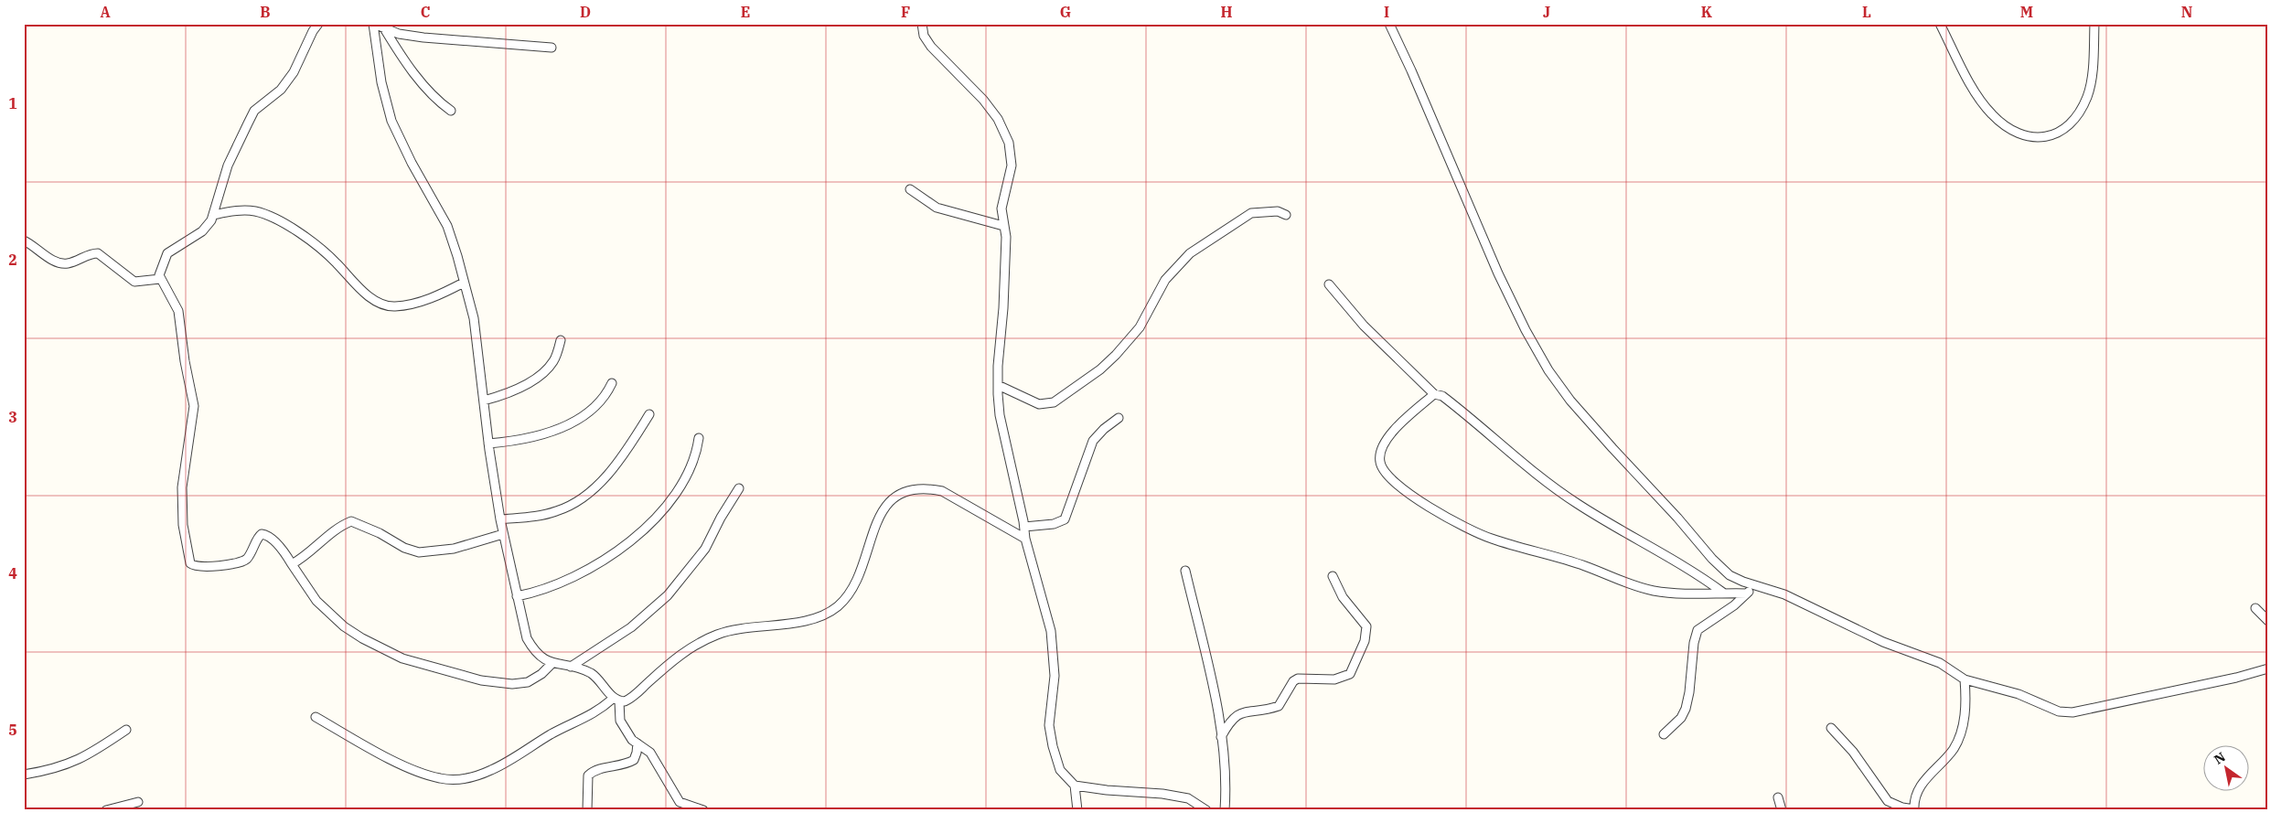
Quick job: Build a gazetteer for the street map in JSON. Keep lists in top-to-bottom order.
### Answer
{
  "north": "top left",
  "grid": {
    "columns": [
      "A",
      "B",
      "C",
      "D",
      "E",
      "F",
      "G",
      "H",
      "I",
      "J",
      "K",
      "L",
      "M",
      "N"
    ],
    "rows": [
      "1",
      "2",
      "3",
      "4",
      "5"
    ]
  }
}
